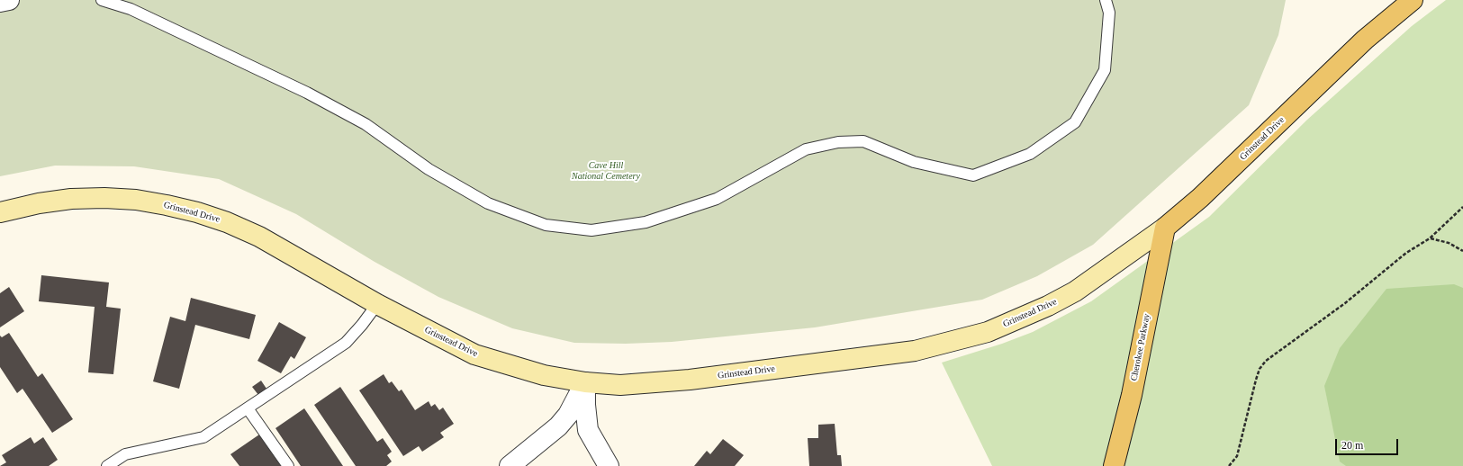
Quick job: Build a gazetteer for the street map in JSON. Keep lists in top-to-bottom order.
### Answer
{
  "streets": {
    "main road": ["Grinstead Drive", "Cherokee Parkway"]
  },
  "crossings": [
    ["Grinstead Drive", "Cherokee Parkway"]
  ],
  "parks": ["Cave Hill National Cemetery"],
  "scale_bar": "20 m"
}
